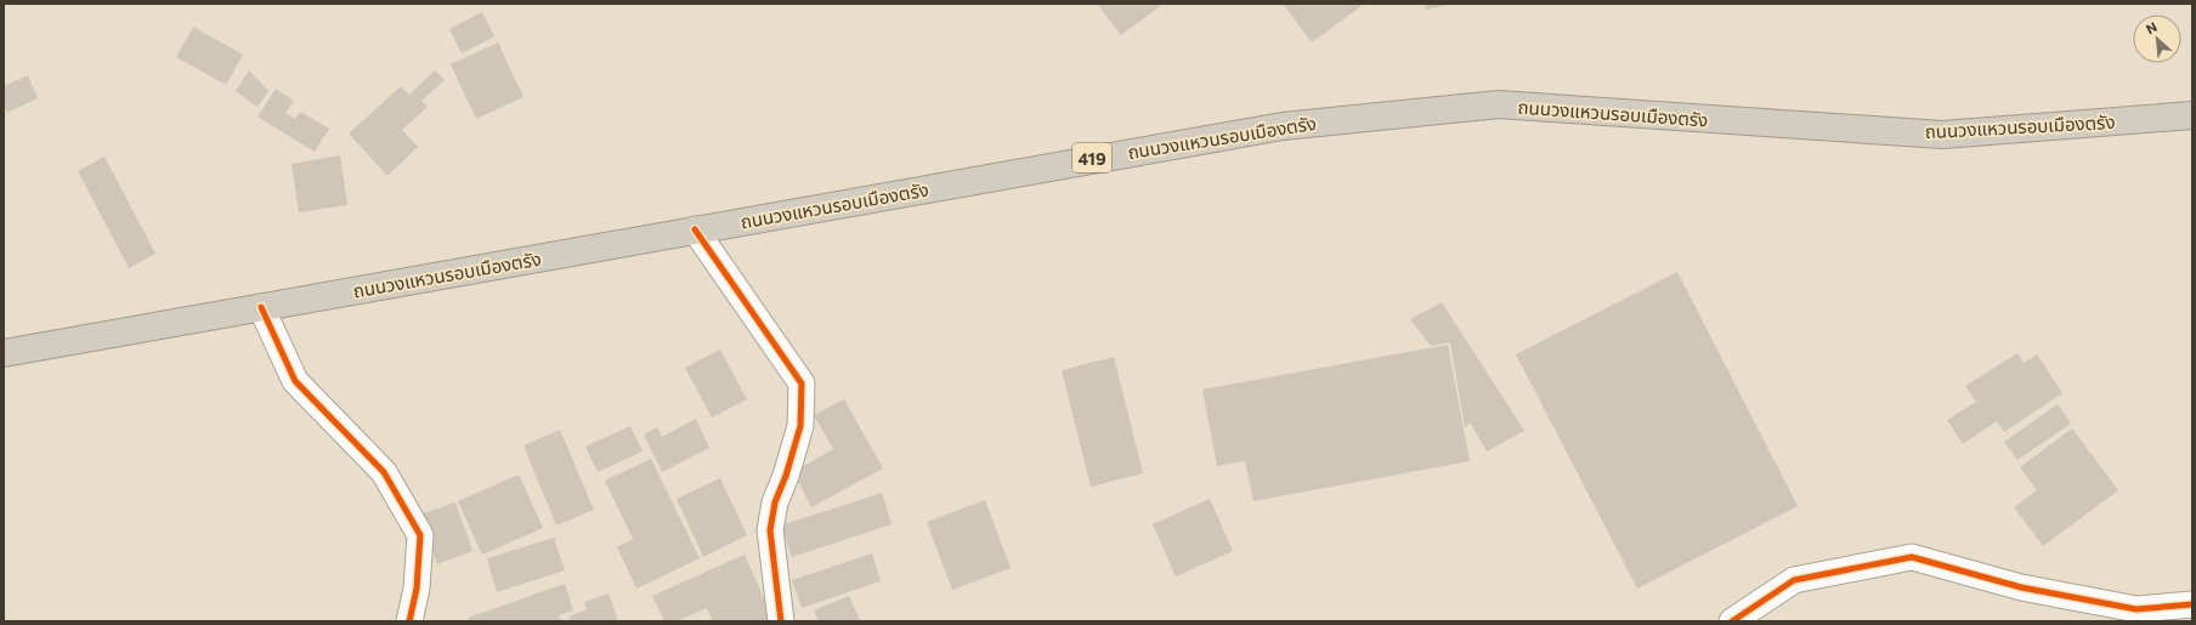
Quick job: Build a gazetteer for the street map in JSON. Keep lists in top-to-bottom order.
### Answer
{
  "streets": {
    "highway": ["ถนนวงแหวนรอบเมืองตรัง", "419"]
  },
  "north": "top left"
}
